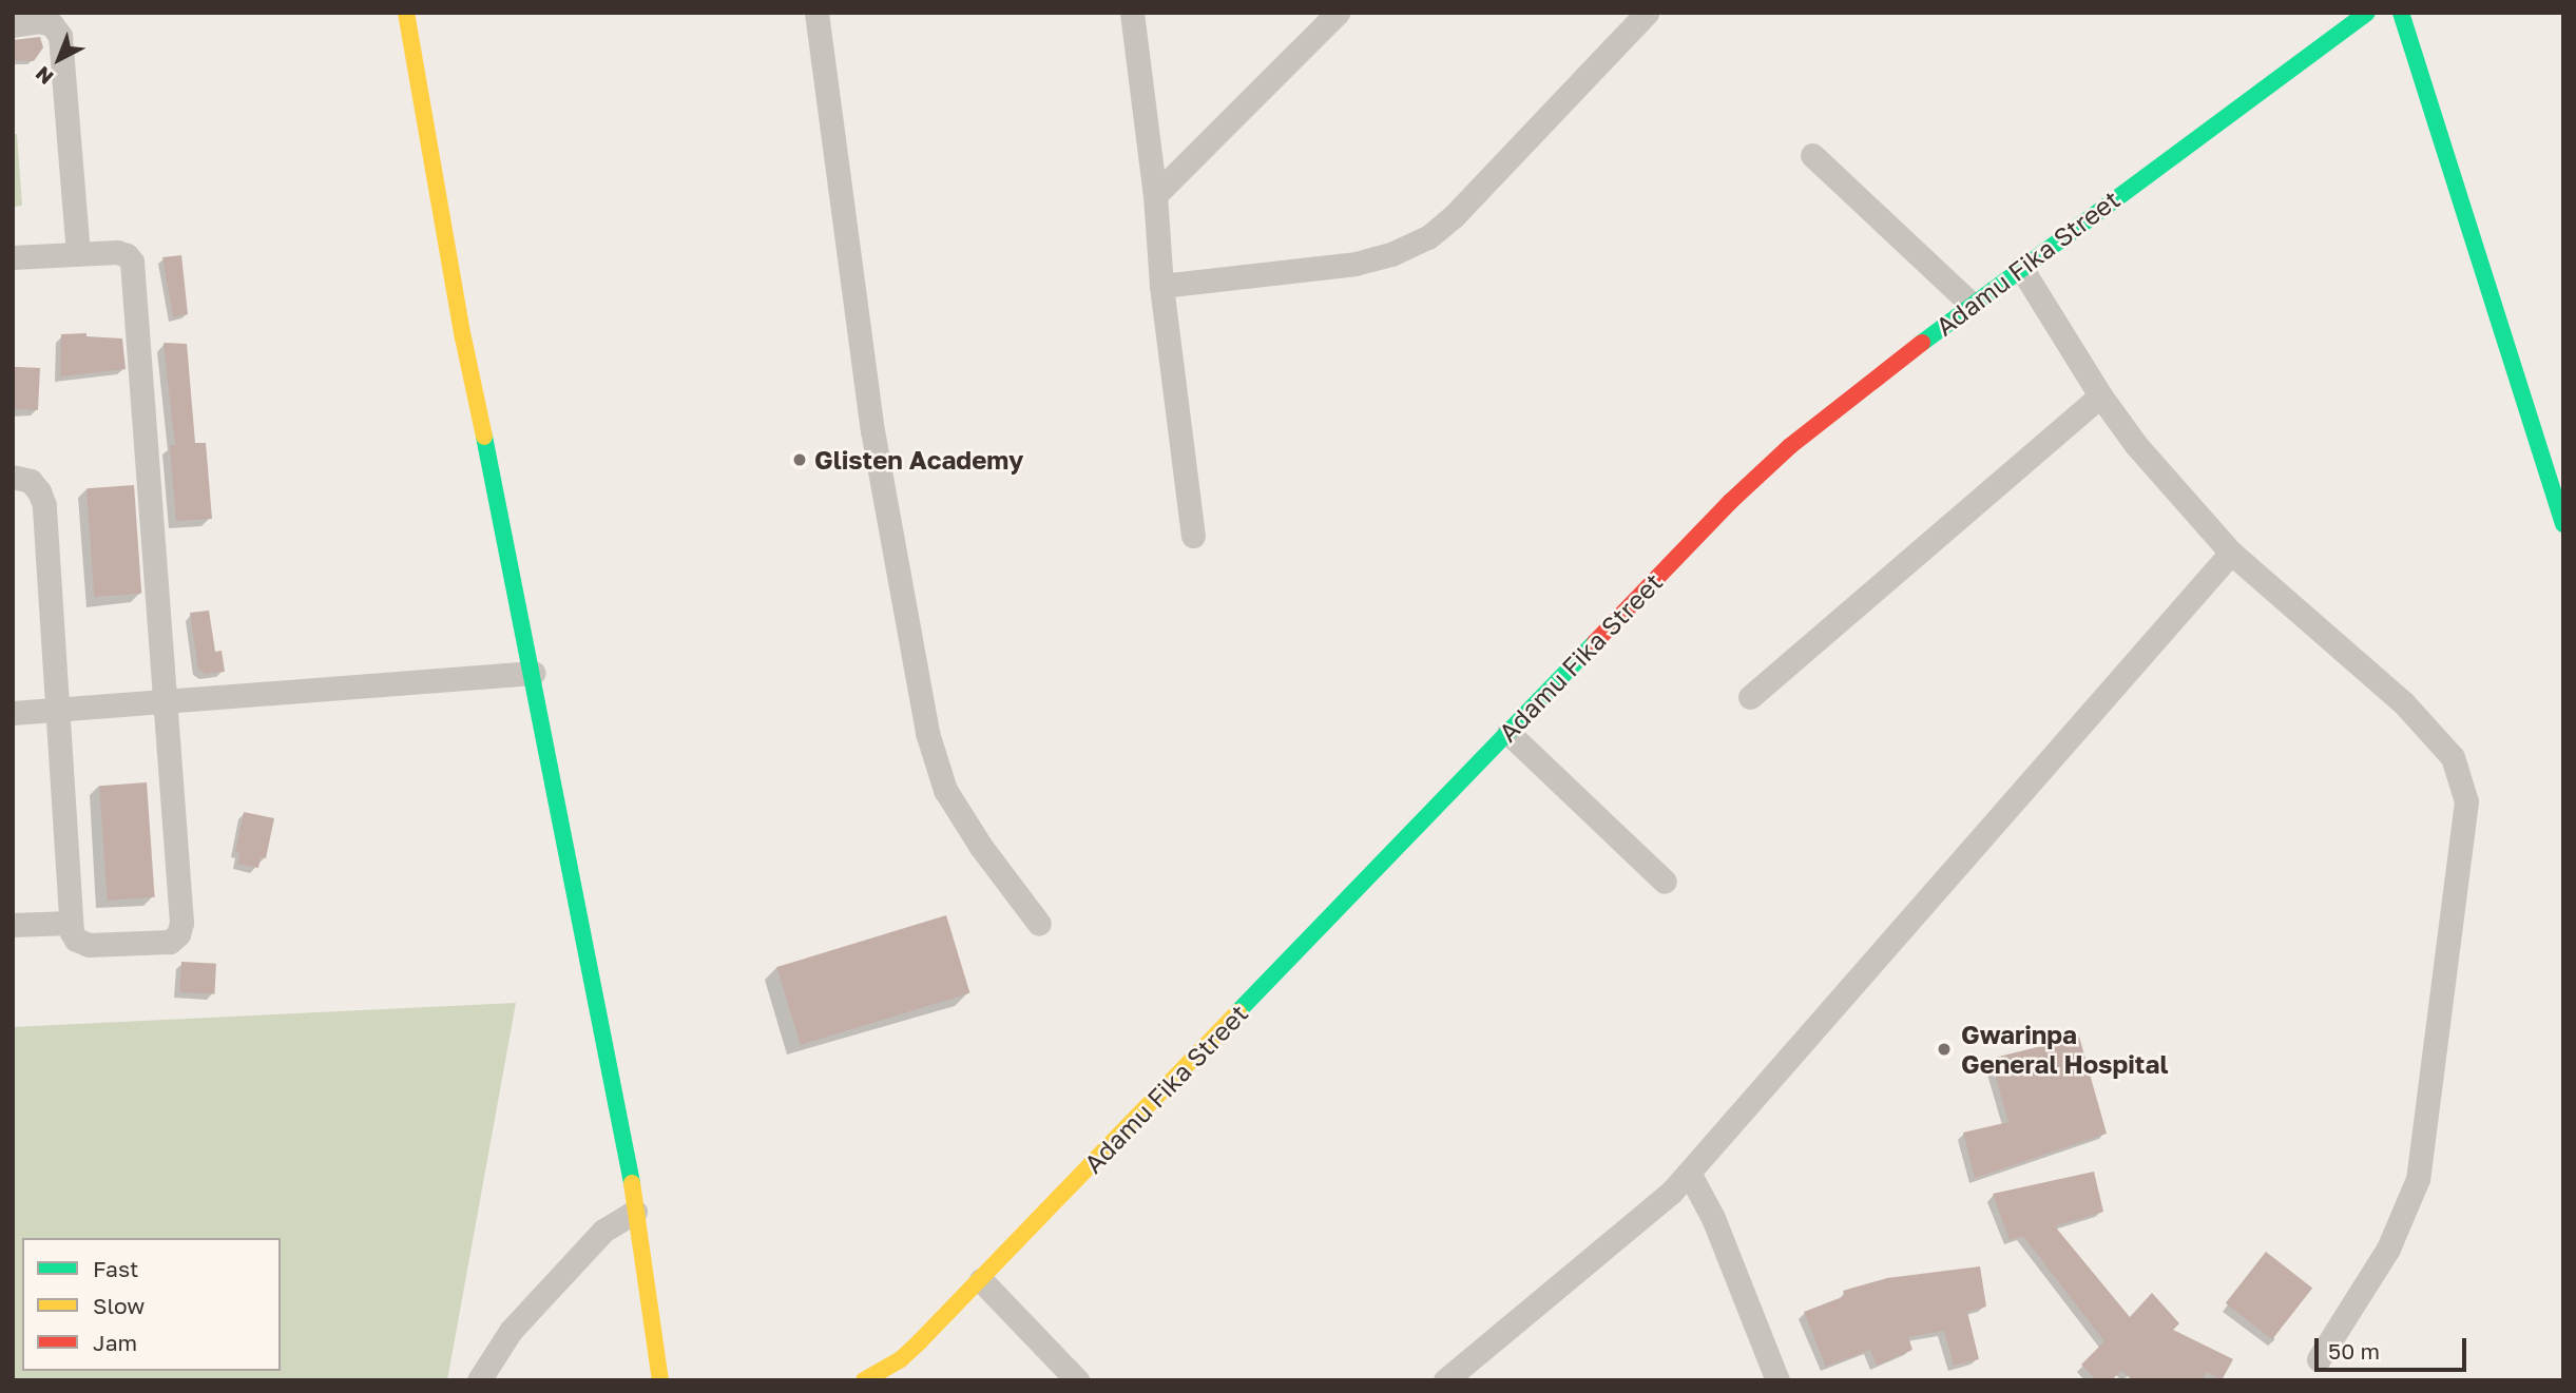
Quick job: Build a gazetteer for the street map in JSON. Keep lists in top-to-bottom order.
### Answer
{
  "streets": {
    "street": ["Adamu Fika Street"]
  },
  "places": ["Glisten Academy", "Gwarinpa General Hospital"],
  "legend": ["Fast", "Slow", "Jam"],
  "scale_bar": "50 m",
  "north": "bottom left"
}
